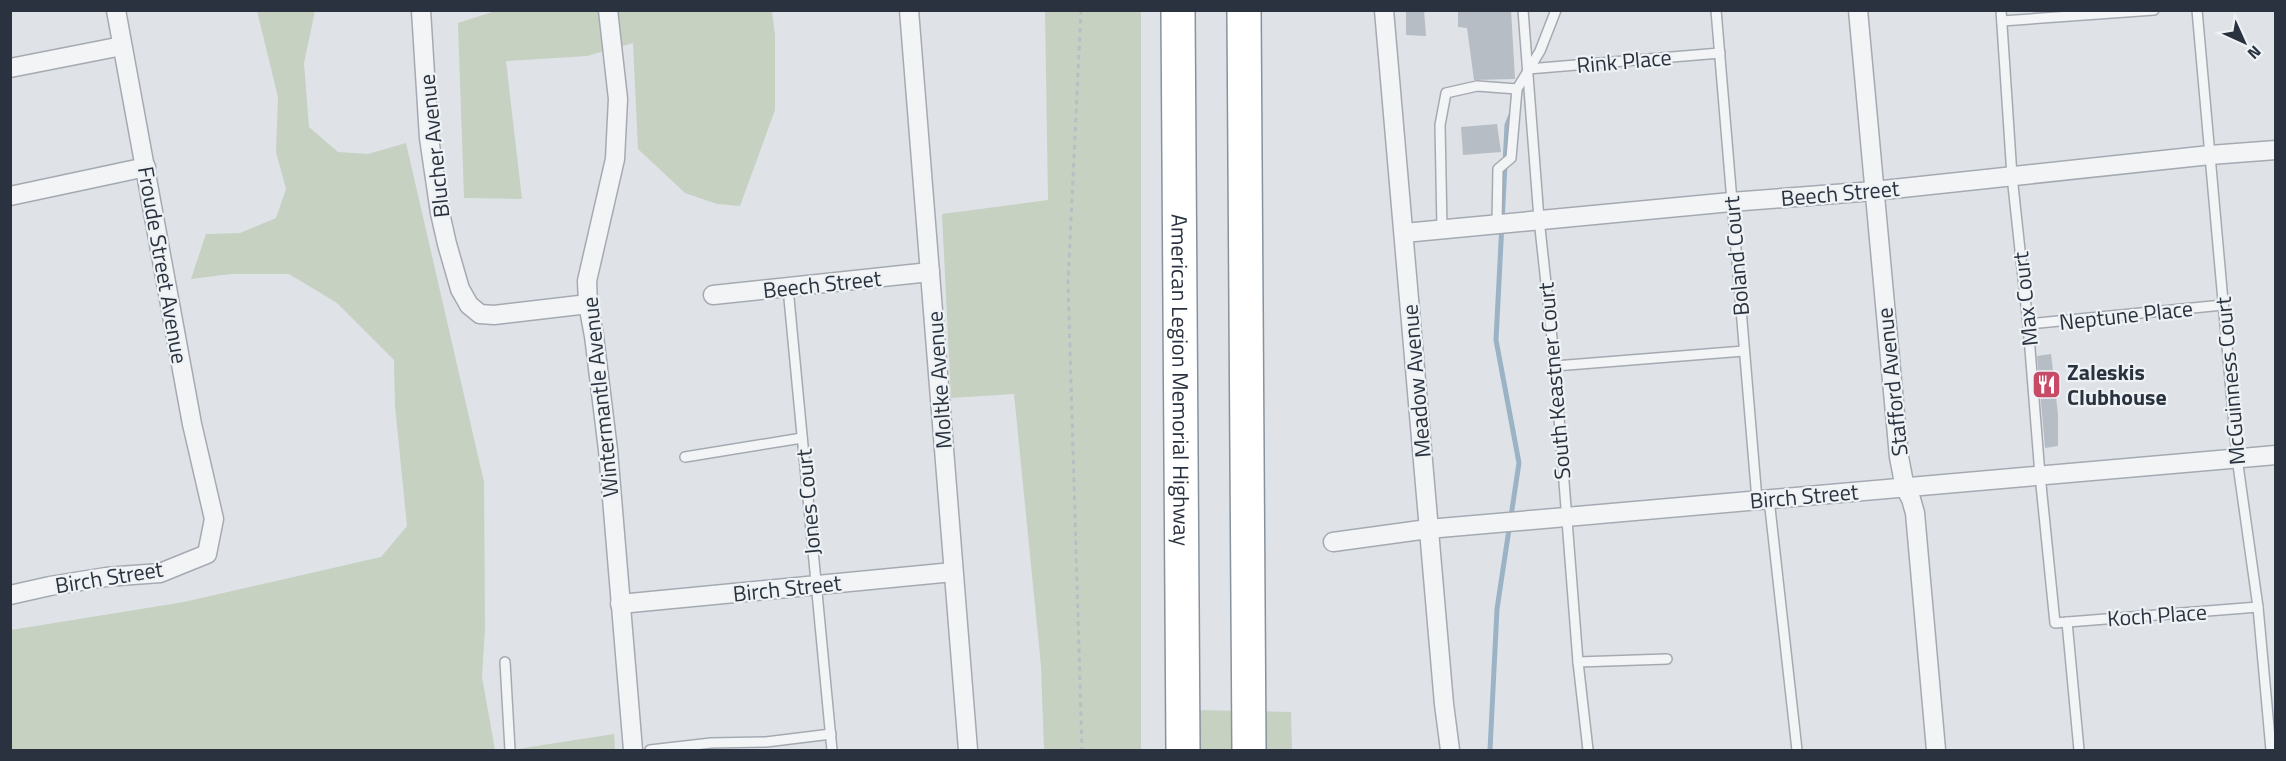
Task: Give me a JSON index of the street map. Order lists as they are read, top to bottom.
{
  "streets": {
    "highway": ["American Legion Memorial Highway"],
    "street": [
      "Blucher Avenue",
      "Beech Street",
      "Froude Street Avenue",
      "Moltke Avenue",
      "Meadow Avenue",
      "Stafford Avenue",
      "Wintermantle Avenue",
      "Birch Street"
    ],
    "lane": [
      "Rink Place",
      "Boland Court",
      "Max Court",
      "Neptune Place",
      "South Keastner Court",
      "McGuinness Court",
      "Jones Court",
      "Koch Place"
    ]
  },
  "crossings": [
    ["Rink Place", "Boland Court"],
    ["Rink Place", "South Keastner Court"],
    ["Blucher Avenue", "Wintermantle Avenue"],
    ["Beech Street", "Boland Court"],
    ["Beech Street", "Max Court"],
    ["Beech Street", "Moltke Avenue"],
    ["Beech Street", "Meadow Avenue"],
    ["Beech Street", "South Keastner Court"],
    ["Beech Street", "McGuinness Court"],
    ["Beech Street", "Stafford Avenue"],
    ["Beech Street", "Jones Court"],
    ["Boland Court", "Birch Street"],
    ["Froude Street Avenue", "Birch Street"],
    ["Max Court", "Neptune Place"],
    ["Max Court", "Birch Street"],
    ["Max Court", "Koch Place"],
    ["Neptune Place", "McGuinness Court"],
    ["Moltke Avenue", "Birch Street"],
    ["Meadow Avenue", "Birch Street"],
    ["South Keastner Court", "Birch Street"],
    ["McGuinness Court", "Birch Street"],
    ["McGuinness Court", "Koch Place"],
    ["Stafford Avenue", "Birch Street"],
    ["Wintermantle Avenue", "Birch Street"],
    ["Birch Street", "Jones Court"]
  ],
  "places": {
    "restaurant": ["Zaleskis Clubhouse"]
  },
  "north": "bottom right"
}
